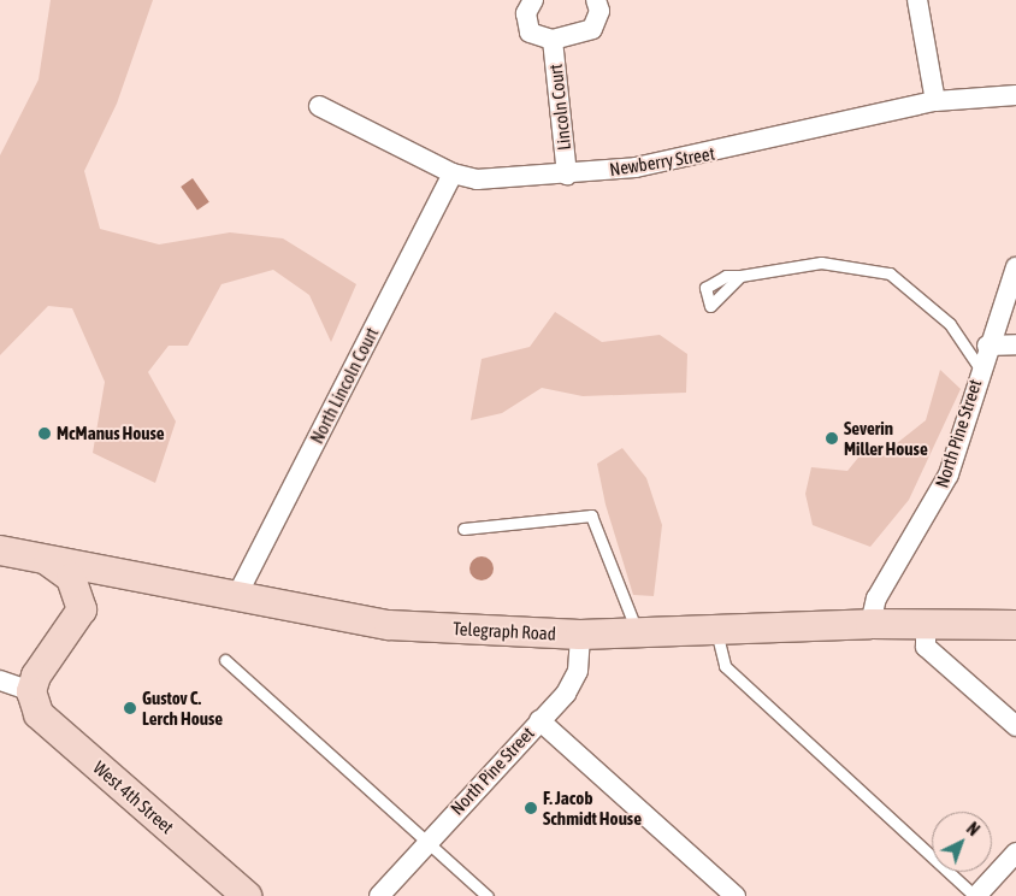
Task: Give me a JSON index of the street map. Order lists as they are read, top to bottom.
{
  "streets": {
    "street": [
      "Lincoln Court",
      "Newberry Street",
      "North Lincoln Court",
      "North Pine Street",
      "Telegraph Road",
      "West 4th Street"
    ]
  },
  "crossings": [
    ["Lincoln Court", "Newberry Street"],
    ["Newberry Street", "North Lincoln Court"],
    ["North Lincoln Court", "Telegraph Road"],
    ["North Pine Street", "Telegraph Road"]
  ],
  "places": [
    "McManus House",
    "Severin Miller House",
    "Gustov C. Lerch House",
    "F. Jacob Schmidt House"
  ],
  "north": "top right"
}
